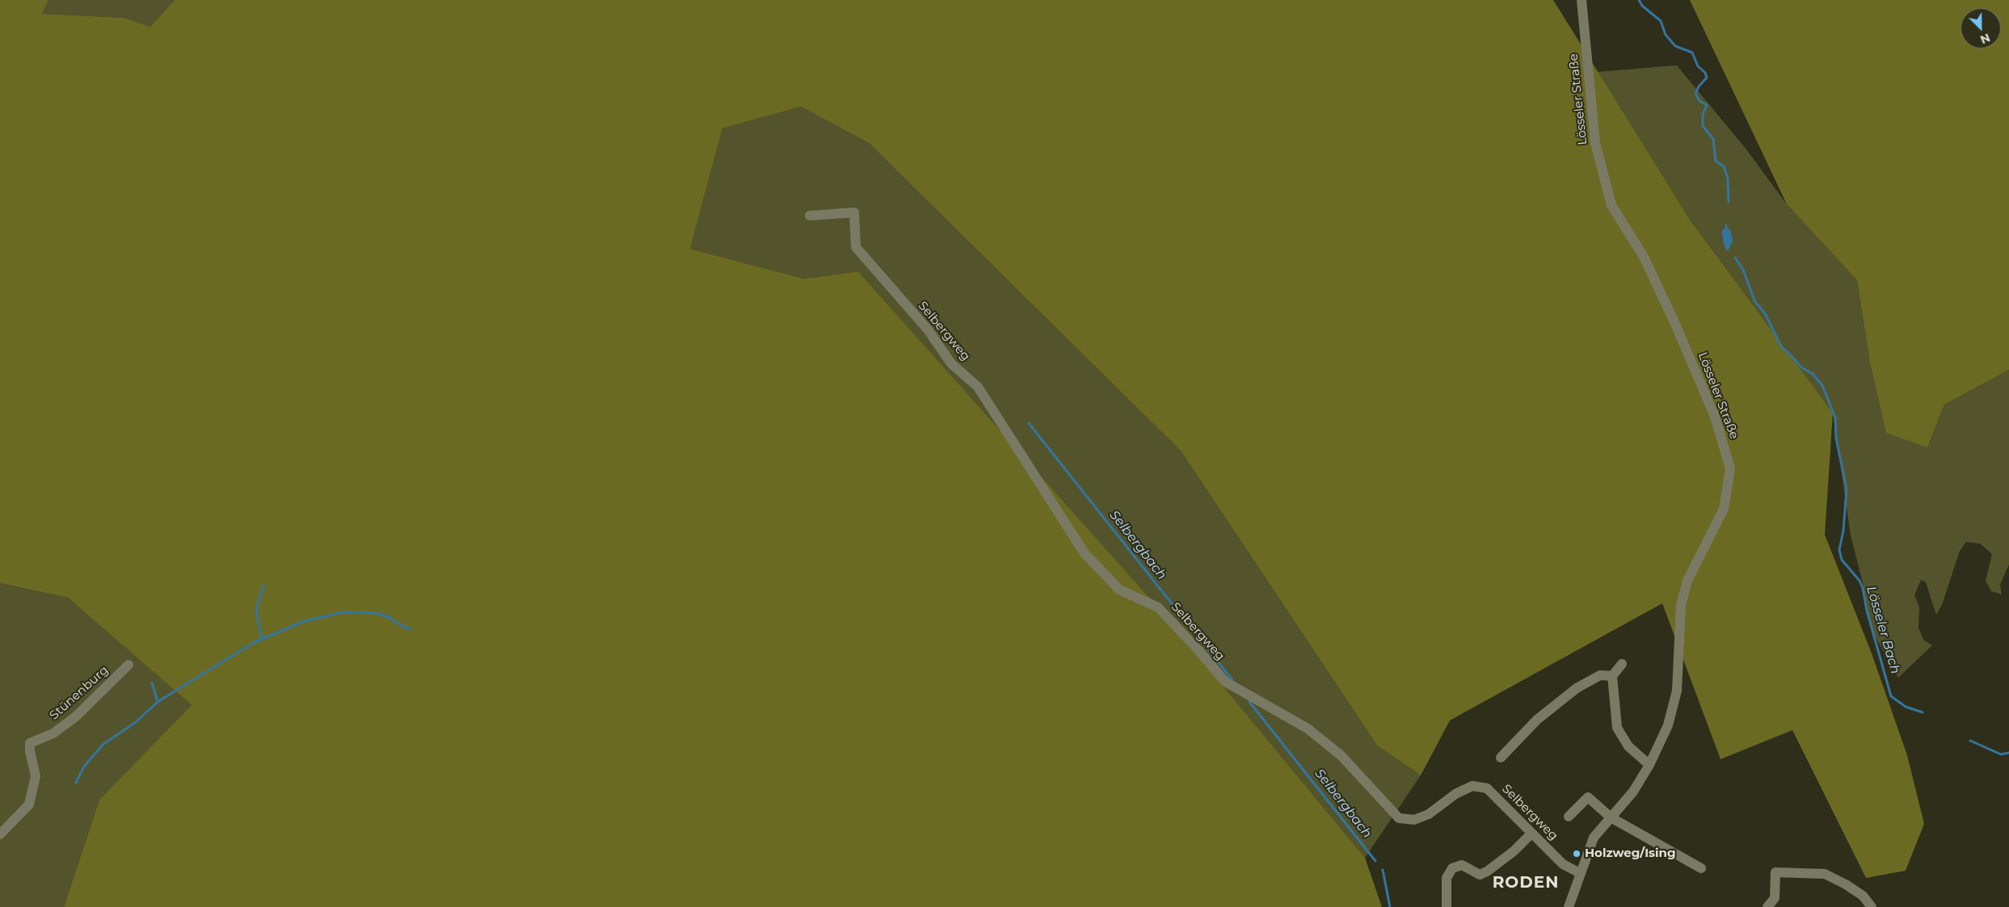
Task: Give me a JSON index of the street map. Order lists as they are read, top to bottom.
{
  "streets": {
    "street": ["Lösseler Straße", "Selbergweg", "Stünenburg"]
  },
  "crossings": [
    ["Lösseler Straße", "Selbergweg"]
  ],
  "districts": ["RODEN"],
  "water": ["Selbergbach", "Lösseler Bach"],
  "places": ["Holzweg/Ising"],
  "north": "bottom right"
}
